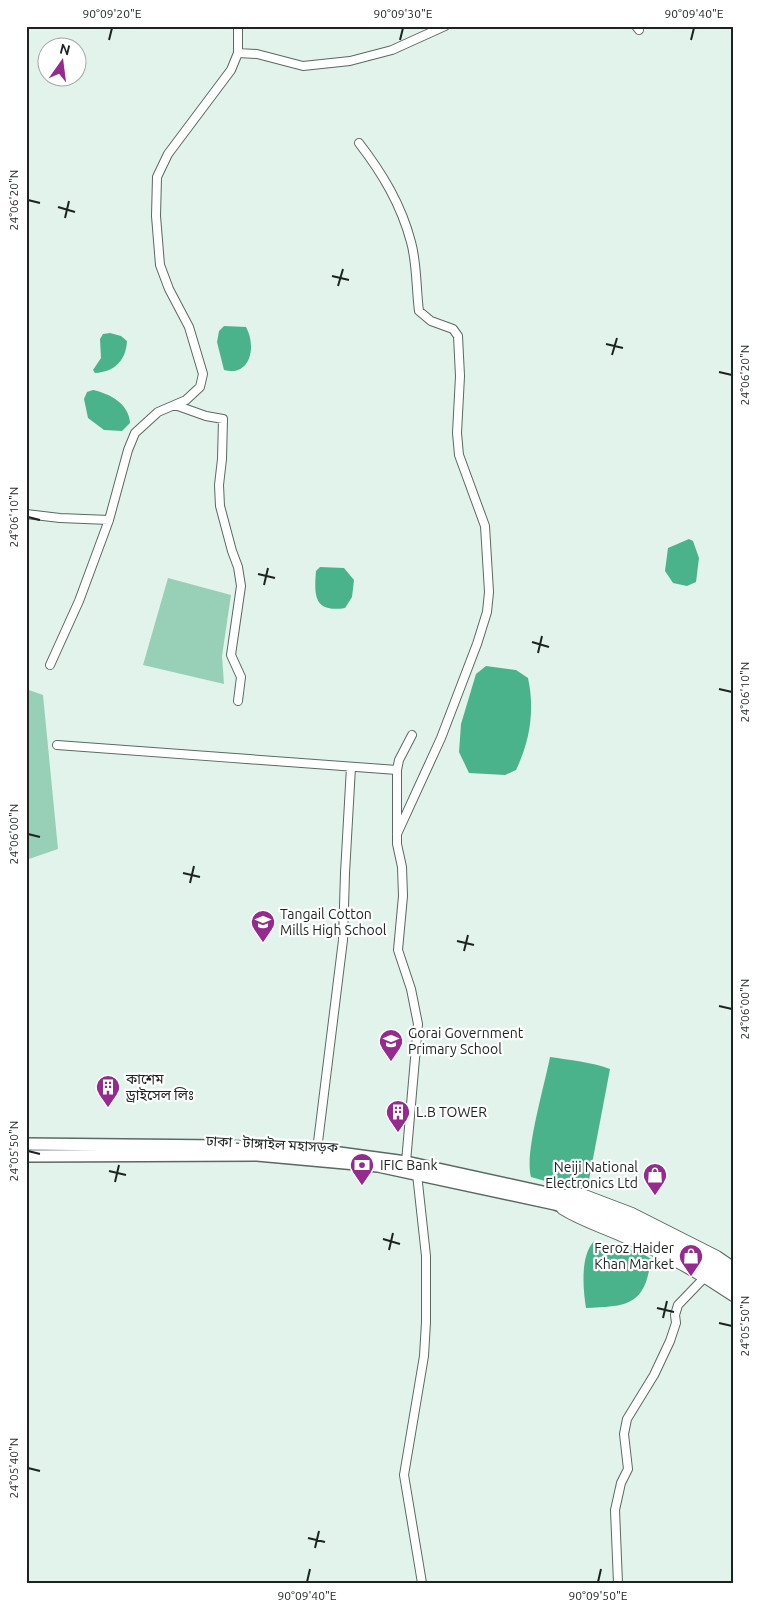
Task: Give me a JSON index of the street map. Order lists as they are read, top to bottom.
{
  "streets": {
    "highway": ["ঢাকা - টাঙ্গাইল মহাসড়ক"]
  },
  "places": {
    "school or university": ["Tangail Cotton Mills High School", "Gorai Government Primary School"],
    "building": ["কাশেম ড্রাইসেল লিঃ", "L.B TOWER"],
    "bank": ["IFIC Bank"],
    "shop": ["Neiji National Electronics Ltd", "Feroz Haider Khan Market"]
  },
  "north": "top",
  "coordinates": [
    "90°09'20\"E",
    "90°09'30\"E",
    "90°09'40\"E",
    "24°06'20\"N",
    "24°06'10\"N",
    "24°06'00\"N",
    "24°05'50\"N",
    "24°05'40\"N",
    "90°09'50\"E"
  ]
}
